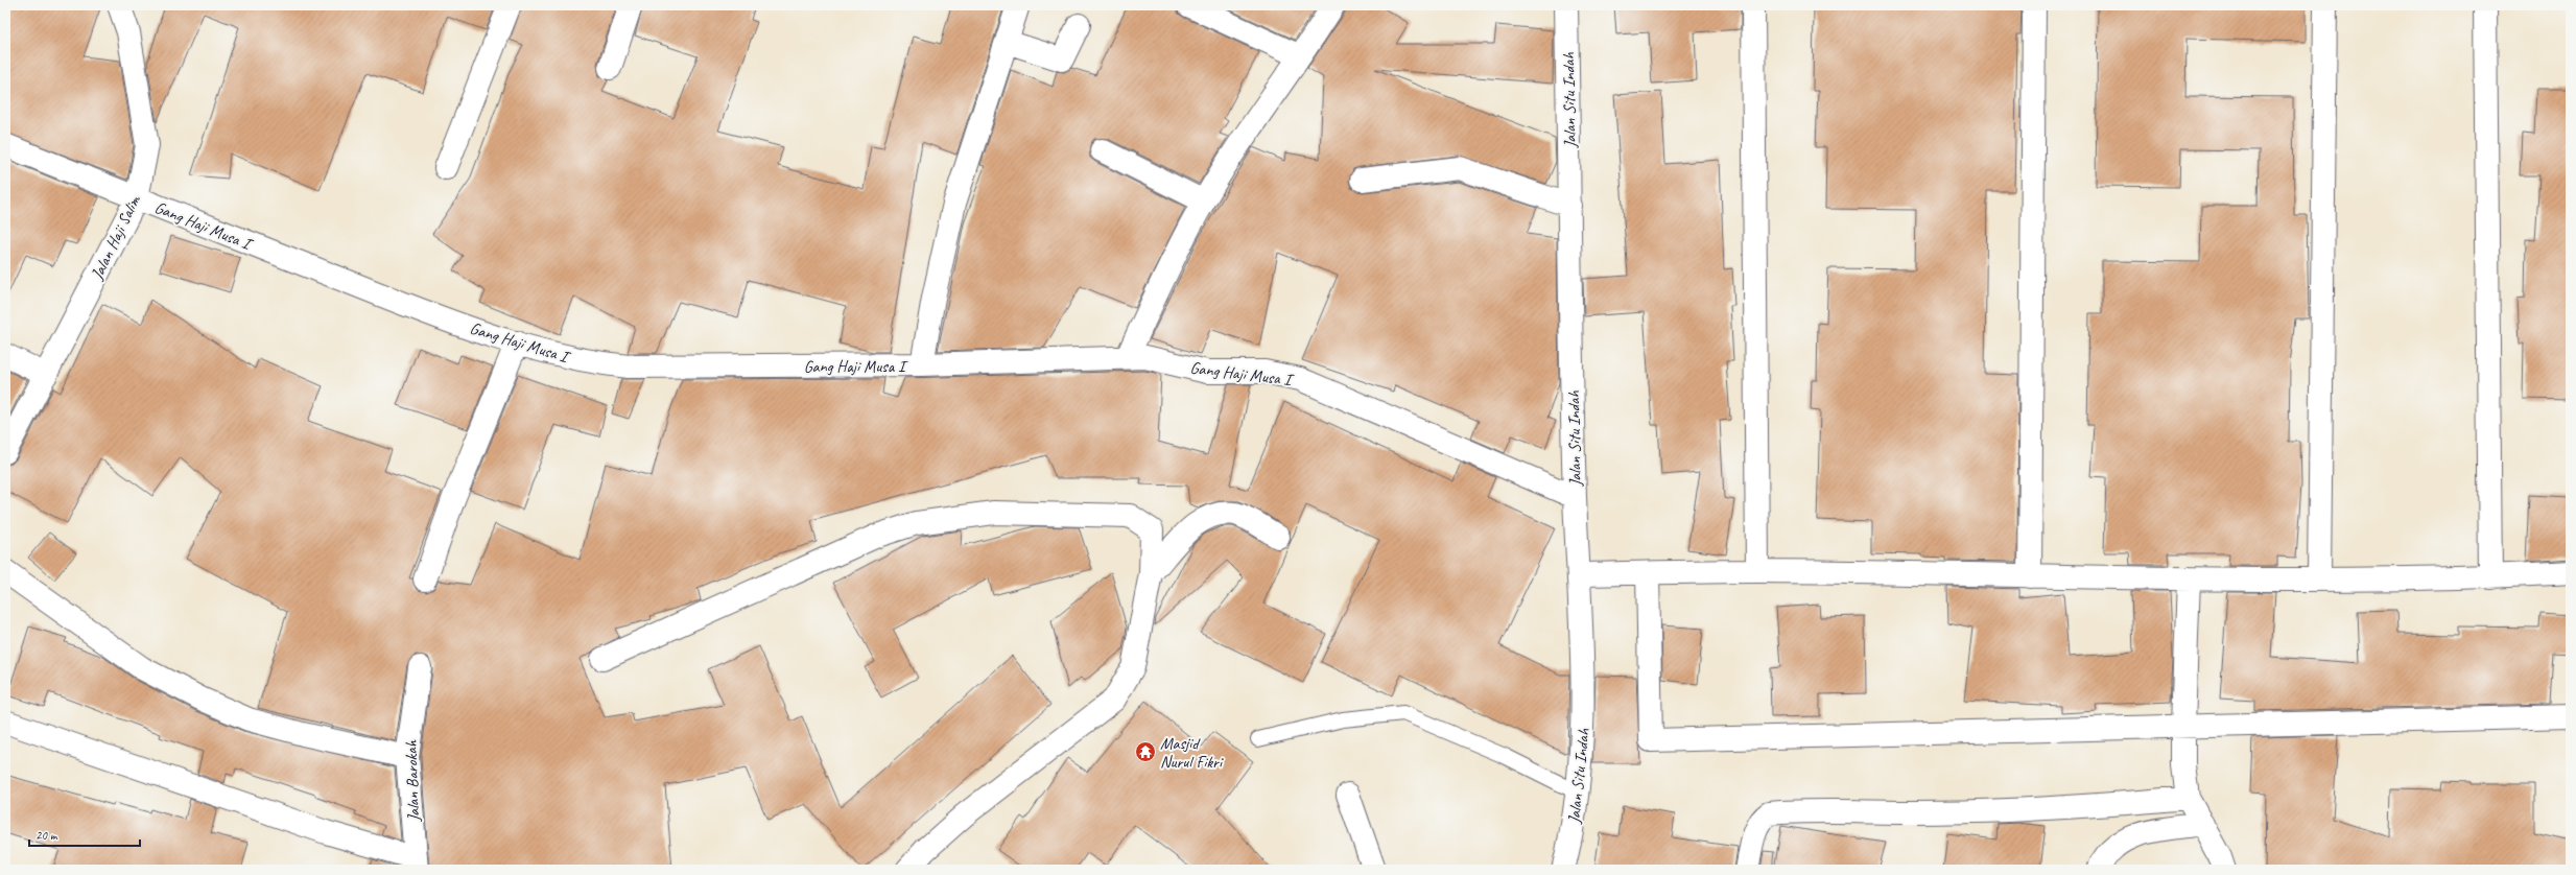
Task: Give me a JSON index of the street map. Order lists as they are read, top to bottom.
{
  "streets": {
    "street": [
      "Jalan Situ Indah",
      "Gang Haji Musa I",
      "Jalan Haji Salim",
      "Jalan Barokah"
    ]
  },
  "crossings": [
    ["Jalan Situ Indah", "Gang Haji Musa I"],
    ["Gang Haji Musa I", "Jalan Haji Salim"]
  ],
  "places": {
    "temple": ["Masjid Nurul Fikri"]
  },
  "scale_bar": "20 m"
}
